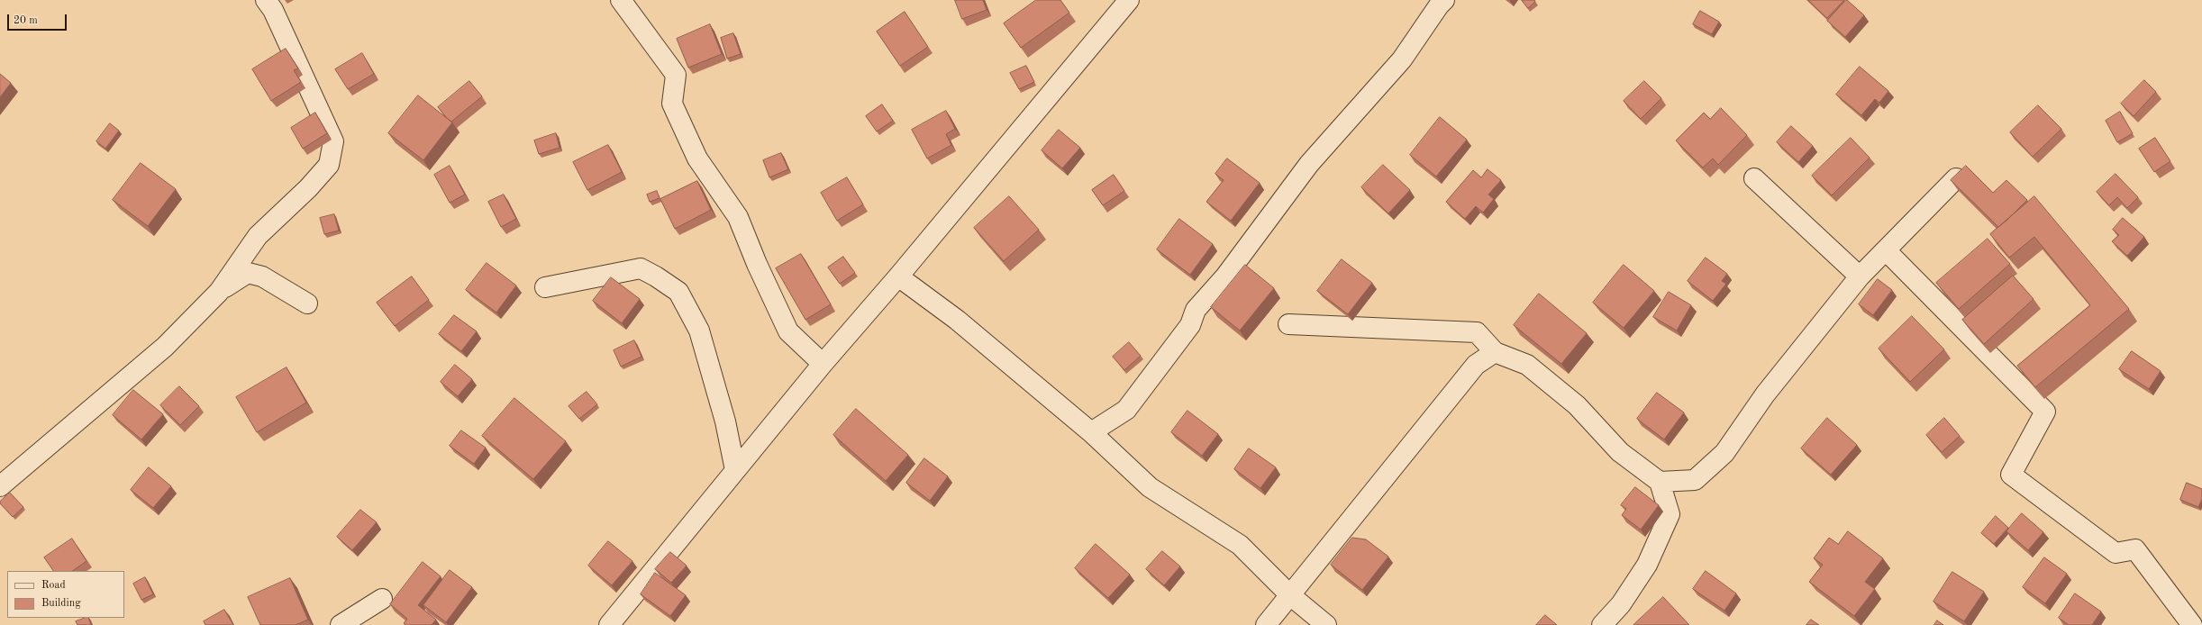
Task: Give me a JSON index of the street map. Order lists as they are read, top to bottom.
{
  "legend": ["Road", "Building"],
  "scale_bar": "20 m"
}
